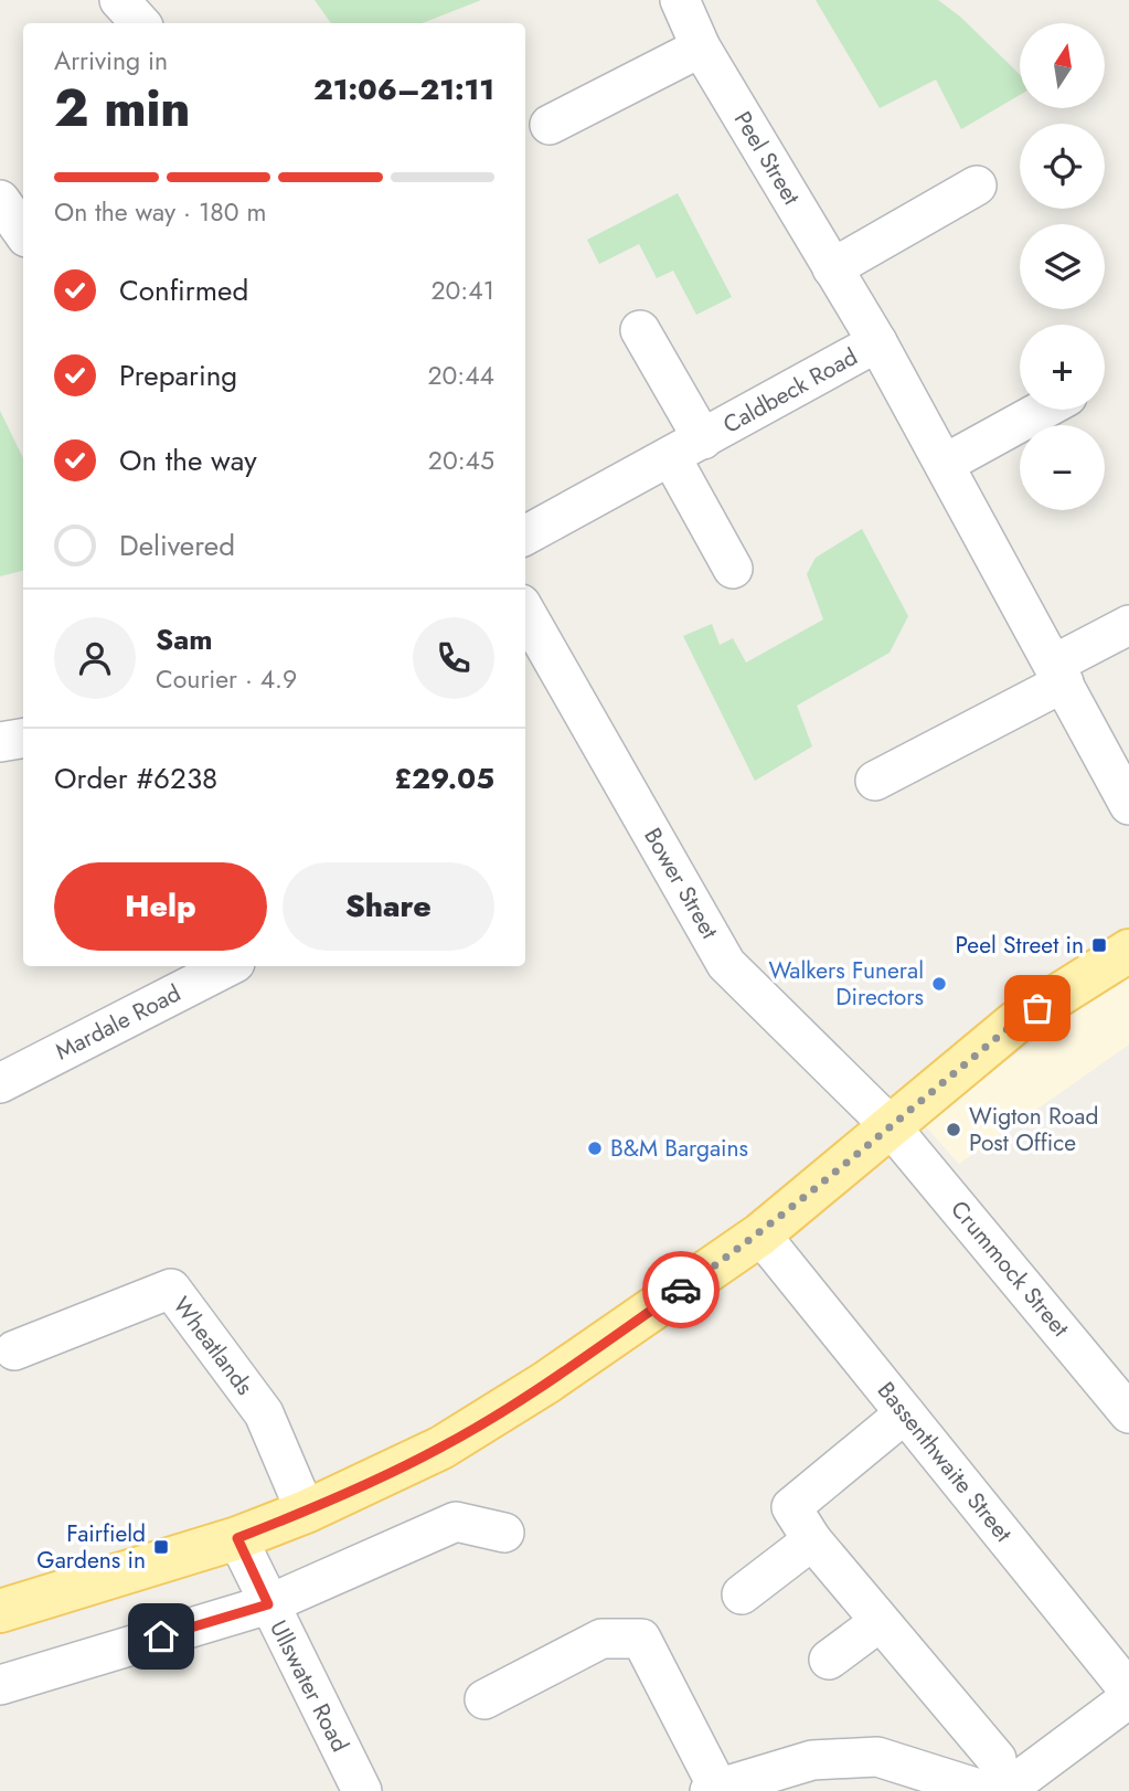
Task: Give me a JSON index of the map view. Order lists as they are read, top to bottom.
{
  "streets": {
    "street": [
      "Peel Street",
      "Caldbeck Road",
      "Bower Street",
      "Mardale Road",
      "Crummock Street",
      "Wheatlands",
      "Bassenthwaite Street",
      "Ullswater Road"
    ]
  },
  "crossings": [
    ["Peel Street", "Caldbeck Road"],
    ["Bower Street", "Crummock Street"]
  ],
  "places": {
    "transit": ["Peel Street in", "Fairfield Gardens in"],
    "other": ["Walkers Funeral Directors", "Wigton Road Post Office", "B&M Bargains"]
  },
  "north": "top",
  "page": {
    "map_buttons": ["+", "−"],
    "heading": ["2 min", "Arriving in", "21:06–21:11"],
    "panel": [
      "Sam",
      "Courier · 4.9",
      "Order #6238",
      "£29.05"
    ],
    "bar": "On the way · 180 m",
    "list": [
      ["Confirmed", "20:41"],
      ["Preparing", "20:44"],
      ["On the way", "20:45"],
      "Delivered"
    ],
    "buttons": ["Help", "Share"]
  }
}
